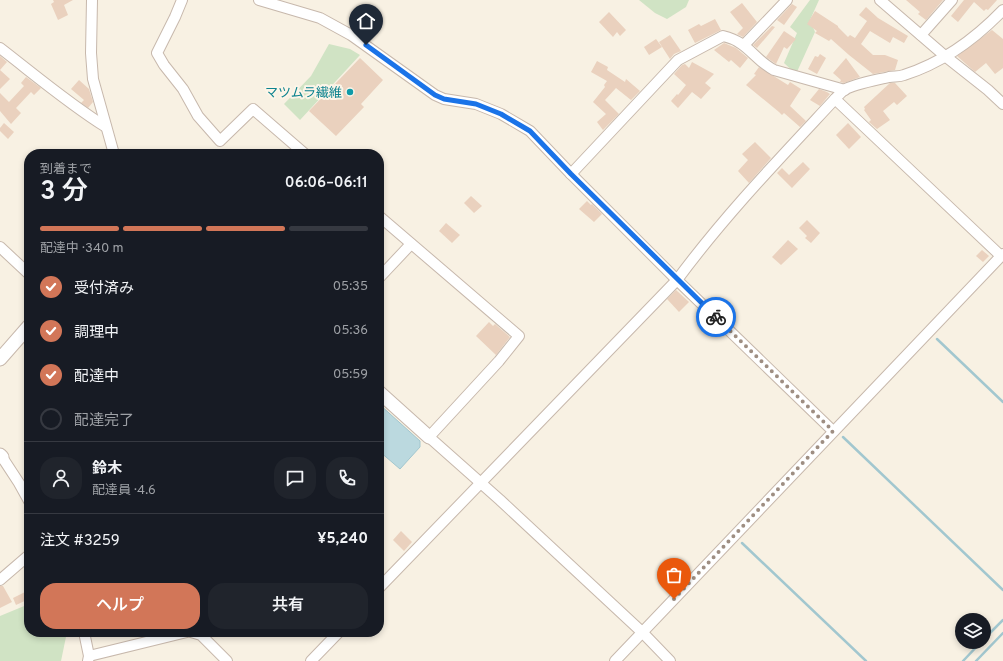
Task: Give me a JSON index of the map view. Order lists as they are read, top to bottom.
{
  "places": ["マツムラ繊維"],
  "page": {
    "heading": ["3 分", "到着まで", "06:06–06:11"],
    "panel": [
      "鈴木",
      "配達員 · 4.6",
      "注文 #3259",
      "¥5,240"
    ],
    "bar": "配達中 · 340 m",
    "list": [
      ["受付済み", "05:35"],
      ["調理中", "05:36"],
      ["配達中", "05:59"],
      "配達完了"
    ],
    "buttons": ["ヘルプ", "共有"]
  }
}
